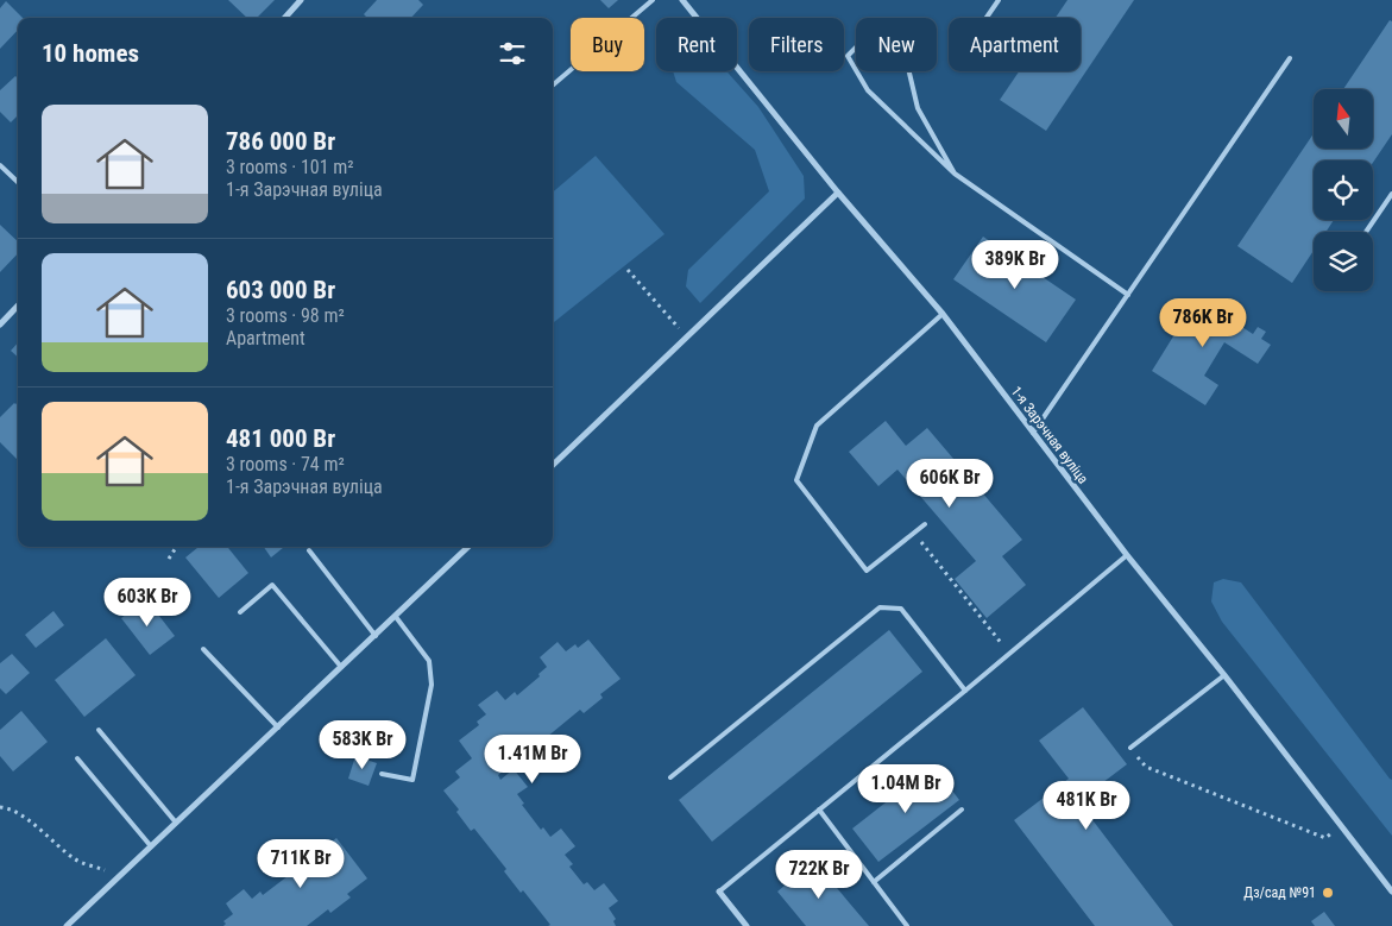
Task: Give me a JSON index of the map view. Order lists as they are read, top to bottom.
{
  "streets": {
    "street": ["1-я Зарэчная вуліца"]
  },
  "places": ["Дз/сад №91"],
  "north": "top",
  "page": {
    "chip": [
      "Buy",
      "Rent",
      "Filters",
      "New",
      "Apartment"
    ],
    "heading": "10 homes",
    "list": [
      {
        "name": "786 000 Br",
        "note": "3 rooms · 101 m² · 1-я Зарэчная вуліца"
      },
      {
        "name": "603 000 Br",
        "note": "3 rooms · 98 m² · Apartment"
      },
      {
        "name": "481 000 Br",
        "note": "3 rooms · 74 m² · 1-я Зарэчная вуліца"
      }
    ],
    "price": [
      "389K Br",
      "786K Br",
      "606K Br",
      "603K Br",
      "583K Br",
      "1.41M Br",
      "1.04M Br",
      "481K Br",
      "711K Br",
      "722K Br"
    ]
  }
}
